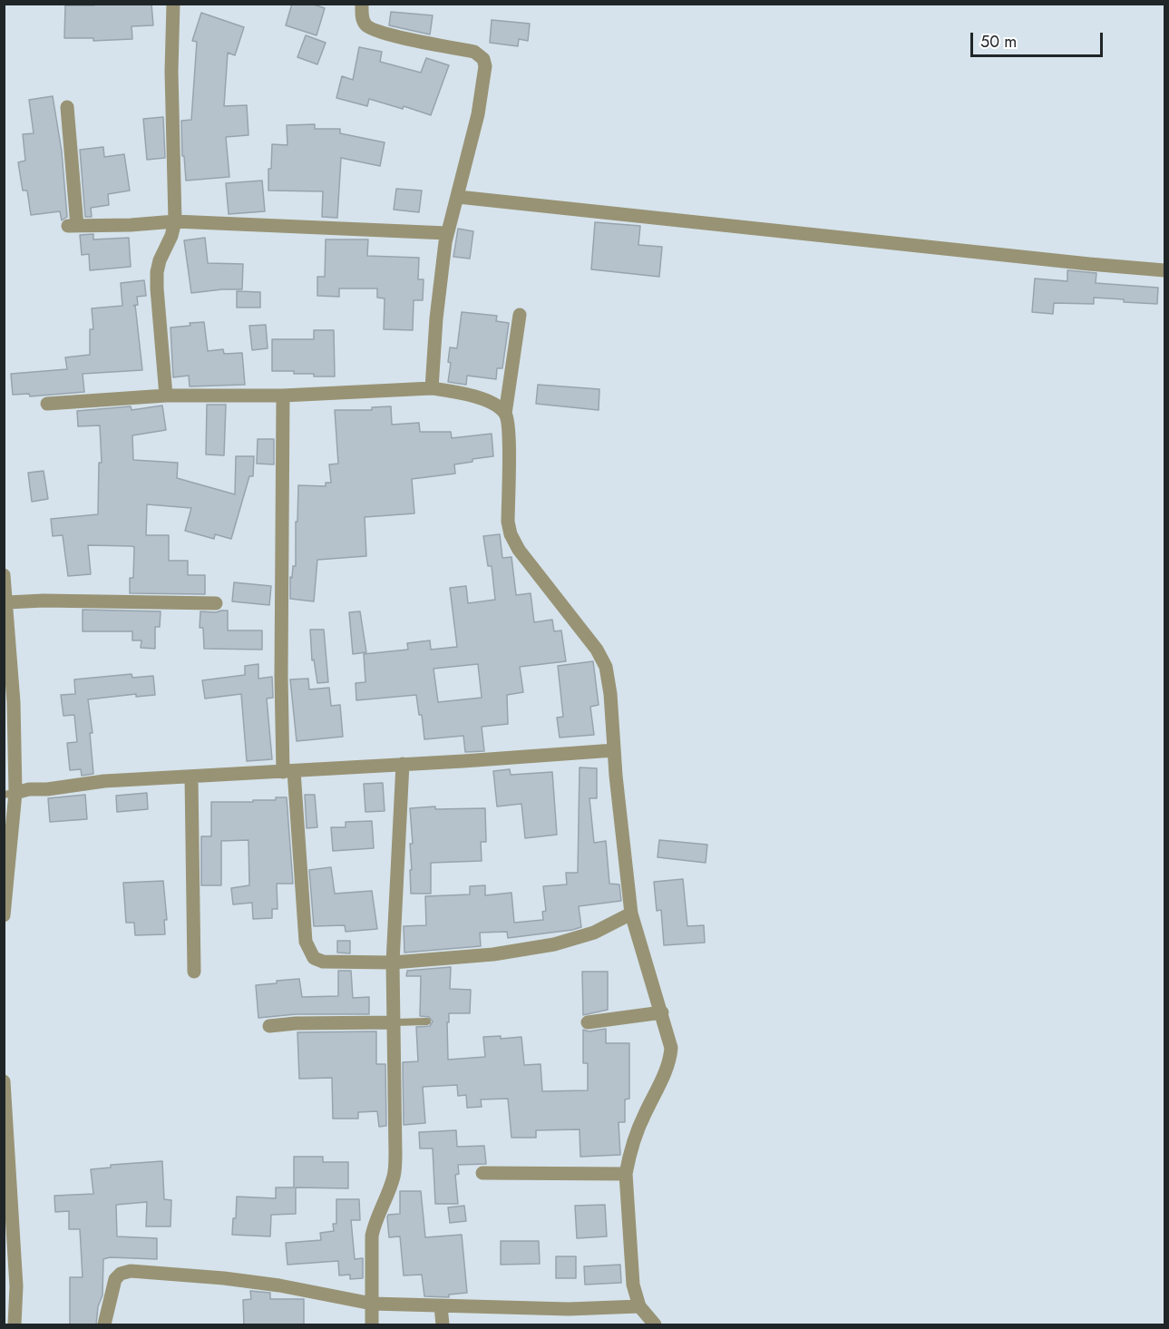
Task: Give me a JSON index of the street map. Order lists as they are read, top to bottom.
{
  "scale_bar": "50 m"
}
